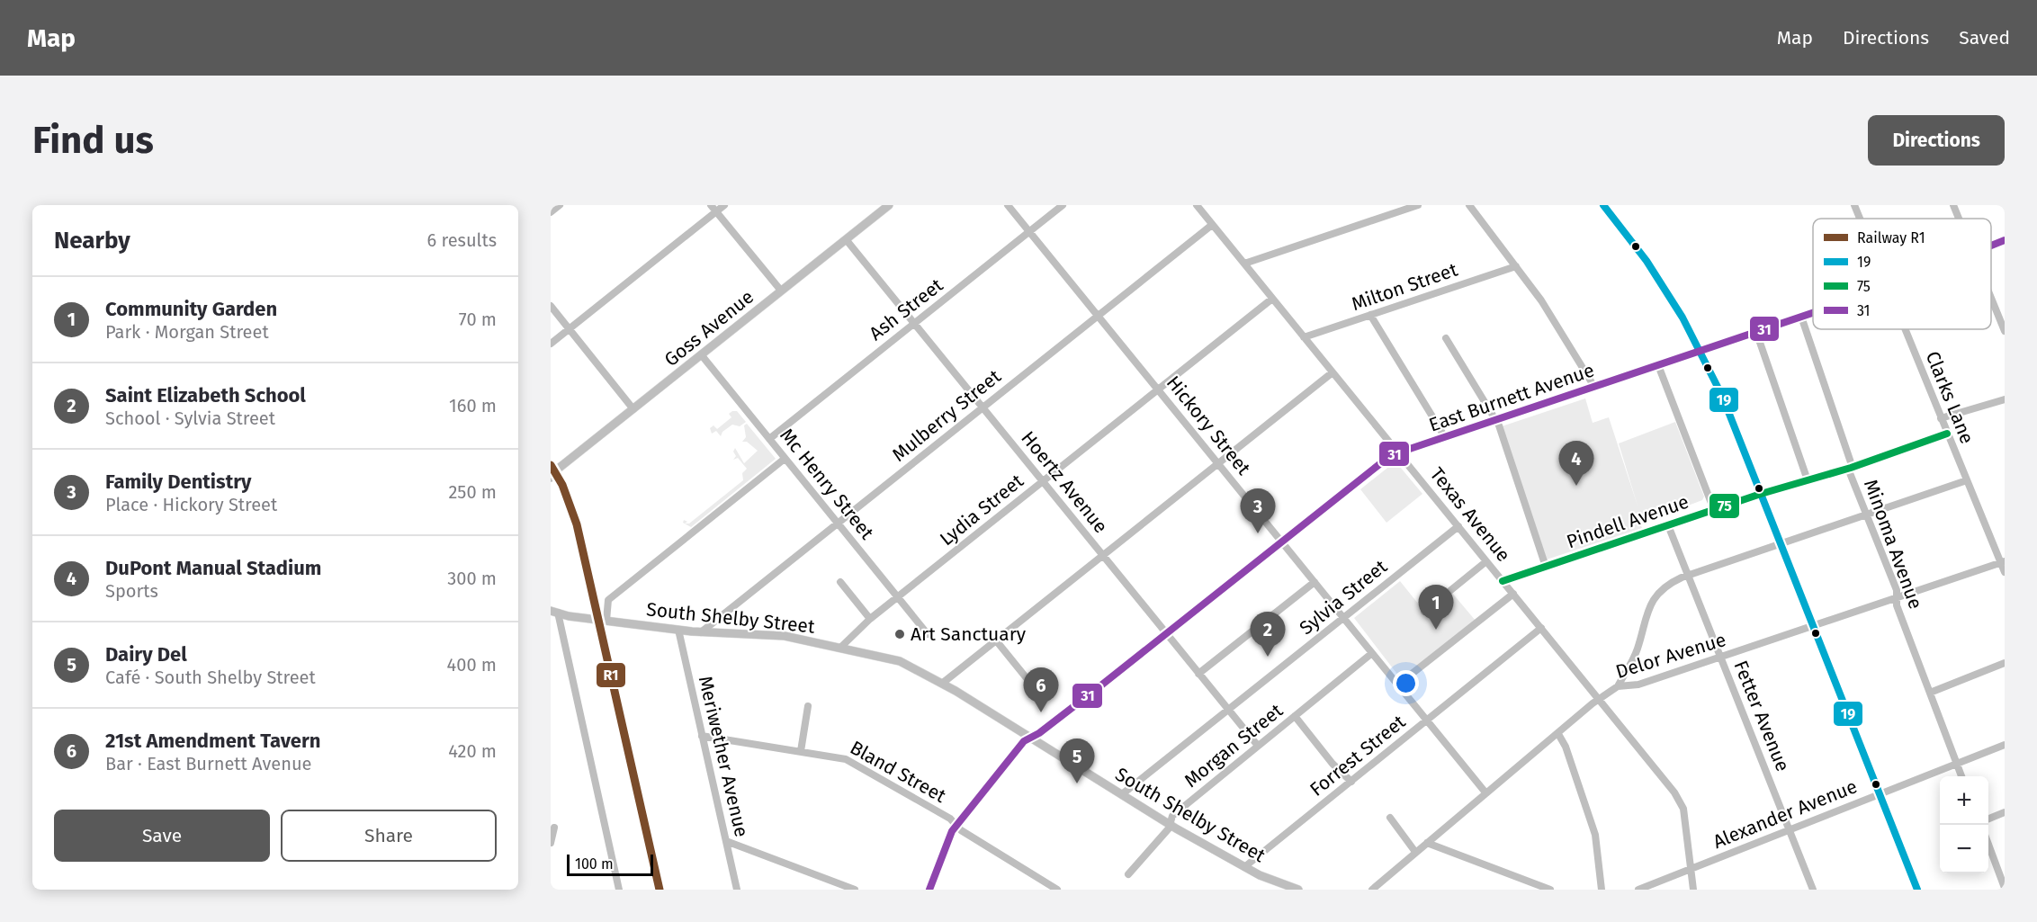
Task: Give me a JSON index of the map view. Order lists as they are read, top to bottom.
{
  "streets": {
    "main road": ["Goss Avenue", "South Shelby Street"],
    "street": [
      "Milton Street",
      "Ash Street",
      "East Burnett Avenue",
      "Clarks Lane",
      "Mulberry Street",
      "Hickory Street",
      "Hoertz Avenue",
      "Mc Henry Street",
      "Lydia Street",
      "Texas Avenue",
      "Pindell Avenue",
      "Minoma Avenue",
      "Sylvia Street",
      "Delor Avenue",
      "Fetter Avenue",
      "Morgan Street",
      "Forrest Street",
      "Meriwether Avenue",
      "Bland Street",
      "Alexander Avenue"
    ]
  },
  "crossings": [
    ["Milton Street", "Texas Avenue"],
    ["Ash Street", "Hickory Street"],
    ["Ash Street", "Hoertz Avenue"],
    ["Ash Street", "Mc Henry Street"],
    ["Goss Avenue", "Hoertz Avenue"],
    ["Goss Avenue", "Mc Henry Street"],
    ["East Burnett Avenue", "Hickory Street"],
    ["East Burnett Avenue", "Hoertz Avenue"],
    ["East Burnett Avenue", "Texas Avenue"],
    ["East Burnett Avenue", "Minoma Avenue"],
    ["East Burnett Avenue", "South Shelby Street"],
    ["East Burnett Avenue", "Bland Street"],
    ["Clarks Lane", "Pindell Avenue"],
    ["Clarks Lane", "Delor Avenue"],
    ["Mulberry Street", "Hickory Street"],
    ["Mulberry Street", "Hoertz Avenue"],
    ["Mulberry Street", "Mc Henry Street"],
    ["Mulberry Street", "Texas Avenue"],
    ["Mulberry Street", "South Shelby Street"],
    ["Hickory Street", "Lydia Street"],
    ["Hickory Street", "Sylvia Street"],
    ["Hickory Street", "Delor Avenue"],
    ["Hickory Street", "Morgan Street"],
    ["Hickory Street", "Forrest Street"],
    ["Hoertz Avenue", "Lydia Street"],
    ["Hoertz Avenue", "Sylvia Street"],
    ["Hoertz Avenue", "Morgan Street"],
    ["Mc Henry Street", "Lydia Street"],
    ["Lydia Street", "Texas Avenue"],
    ["Lydia Street", "South Shelby Street"],
    ["Texas Avenue", "Pindell Avenue"],
    ["Texas Avenue", "Sylvia Street"],
    ["Texas Avenue", "Delor Avenue"],
    ["Texas Avenue", "Forrest Street"],
    ["Texas Avenue", "Alexander Avenue"],
    ["Pindell Avenue", "Minoma Avenue"],
    ["Pindell Avenue", "Fetter Avenue"],
    ["Minoma Avenue", "Delor Avenue"],
    ["Minoma Avenue", "Alexander Avenue"],
    ["Sylvia Street", "South Shelby Street"],
    ["South Shelby Street", "Morgan Street"],
    ["South Shelby Street", "Forrest Street"],
    ["South Shelby Street", "Meriwether Avenue"],
    ["Delor Avenue", "Fetter Avenue"],
    ["Fetter Avenue", "Alexander Avenue"],
    ["Meriwether Avenue", "Bland Street"]
  ],
  "places": ["Art Sanctuary"],
  "lines": [
    "transit line 19",
    "transit line 31",
    "transit line 75",
    "rail line R1"
  ],
  "legend": [
    "Railway R1",
    "19",
    "75",
    "31"
  ],
  "scale_bar": "100 m",
  "page": {
    "header": "Map",
    "nav": ["Map", "Directions", "Saved"],
    "buttons": [
      "Directions",
      ["Save", "Share"]
    ],
    "title": "Find us",
    "heading": ["Nearby", "6 results"],
    "list": [
      {
        "mark": "1",
        "name": "Community Garden",
        "note": "Park · Morgan Street",
        "value": "70 m"
      },
      {
        "mark": "2",
        "name": "Saint Elizabeth School",
        "note": "School · Sylvia Street",
        "value": "160 m"
      },
      {
        "mark": "3",
        "name": "Family Dentistry",
        "note": "Place · Hickory Street",
        "value": "250 m"
      },
      {
        "mark": "4",
        "name": "DuPont Manual Stadium",
        "note": "Sports",
        "value": "300 m"
      },
      {
        "mark": "5",
        "name": "Dairy Del",
        "note": "Café · South Shelby Street",
        "value": "400 m"
      },
      {
        "mark": "6",
        "name": "21st Amendment Tavern",
        "note": "Bar · East Burnett Avenue",
        "value": "420 m"
      }
    ],
    "pins": [
      "4",
      "3",
      "1",
      "2",
      "6",
      "5"
    ],
    "map_buttons": ["+", "−"],
    "scale": "100 m"
  }
}
